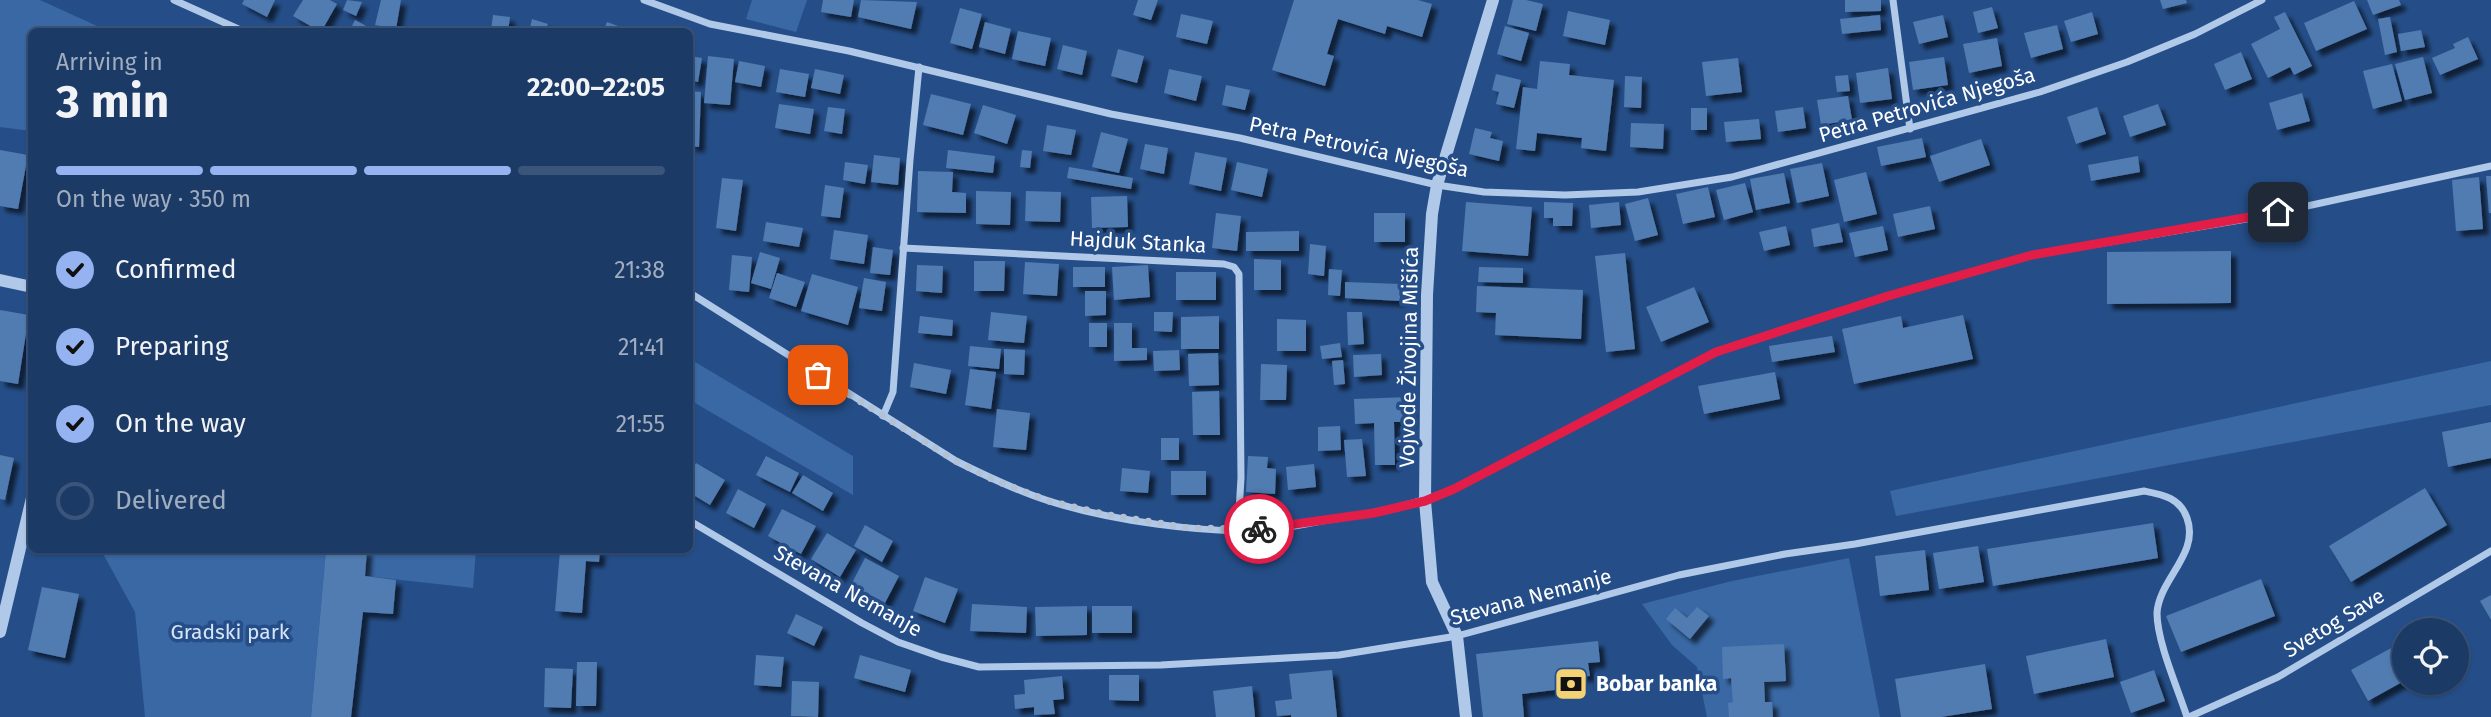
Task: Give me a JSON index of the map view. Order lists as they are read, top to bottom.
{
  "streets": {
    "street": [
      "Petra Petrovića Njegoša",
      "Hajduk Stanka",
      "Vojvode Živojina Mišića",
      "Stevana Nemanje",
      "Svetog Save"
    ]
  },
  "crossings": [
    ["Petra Petrovića Njegoša", "Vojvode Živojina Mišića"],
    ["Vojvode Živojina Mišića", "Stevana Nemanje"],
    ["Stevana Nemanje", "Svetog Save"]
  ],
  "parks": ["Gradski park"],
  "places": {
    "bank": ["Bobar banka"]
  },
  "page": {
    "heading": ["3 min", "Arriving in", "22:00–22:05"],
    "bar": "On the way · 350 m",
    "list": [
      ["Confirmed", "21:38"],
      ["Preparing", "21:41"],
      ["On the way", "21:55"],
      "Delivered"
    ]
  }
}
